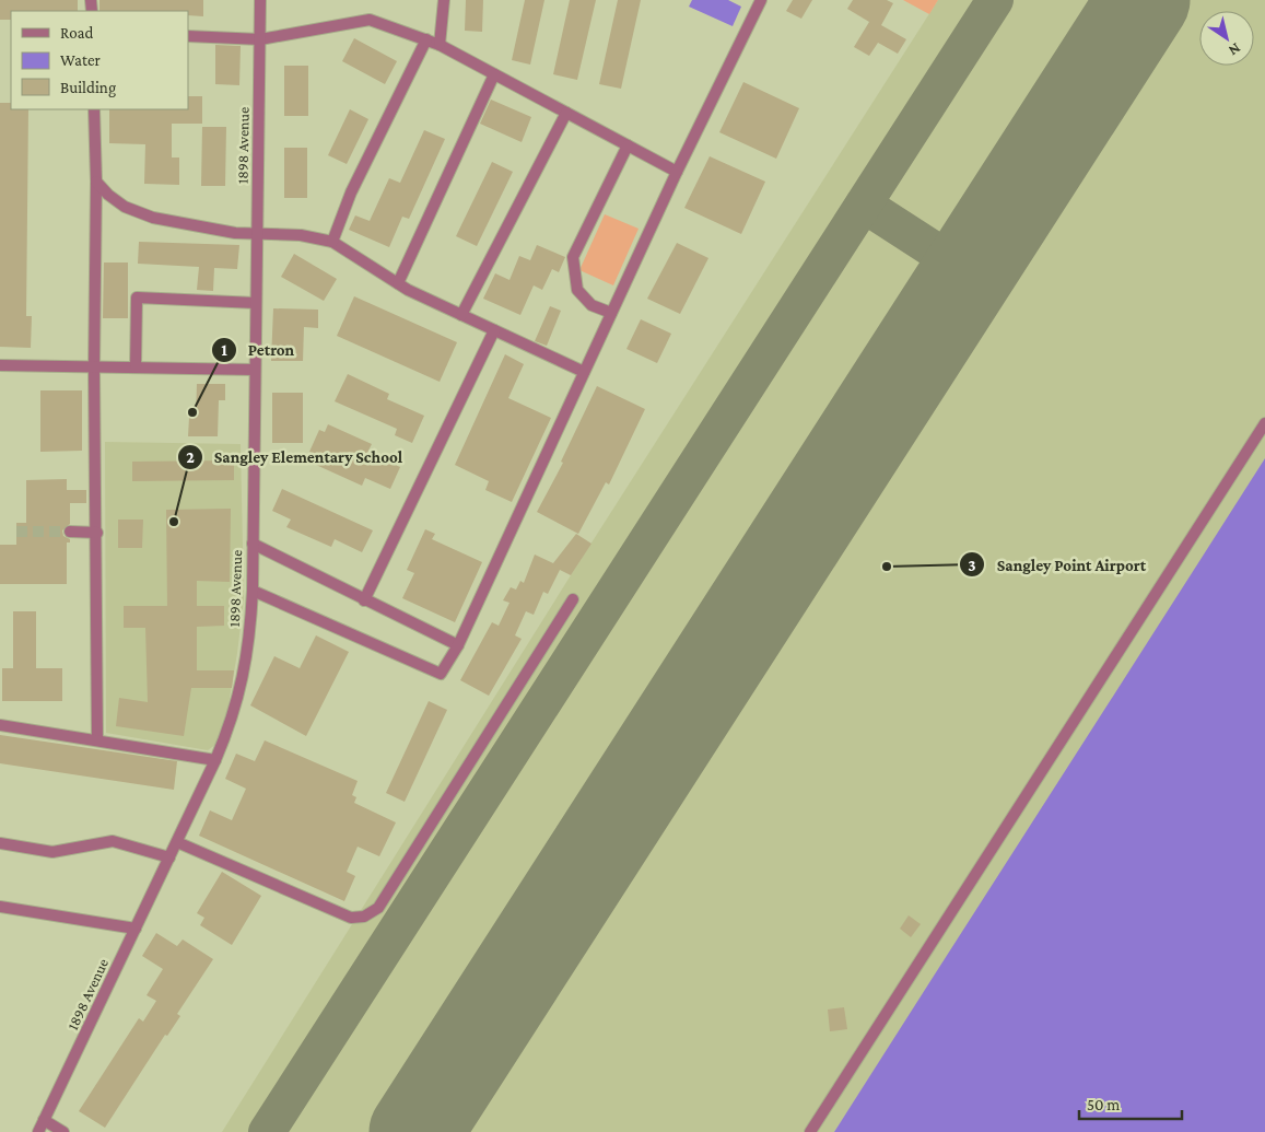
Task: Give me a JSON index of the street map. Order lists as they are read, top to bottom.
{
  "streets": {
    "street": ["1898 Avenue"]
  },
  "places": ["Petron", "Sangley Elementary School", "Sangley Point Airport"],
  "legend": ["Road", "Water", "Building"],
  "scale_bar": "50 m",
  "north": "bottom right"
}
